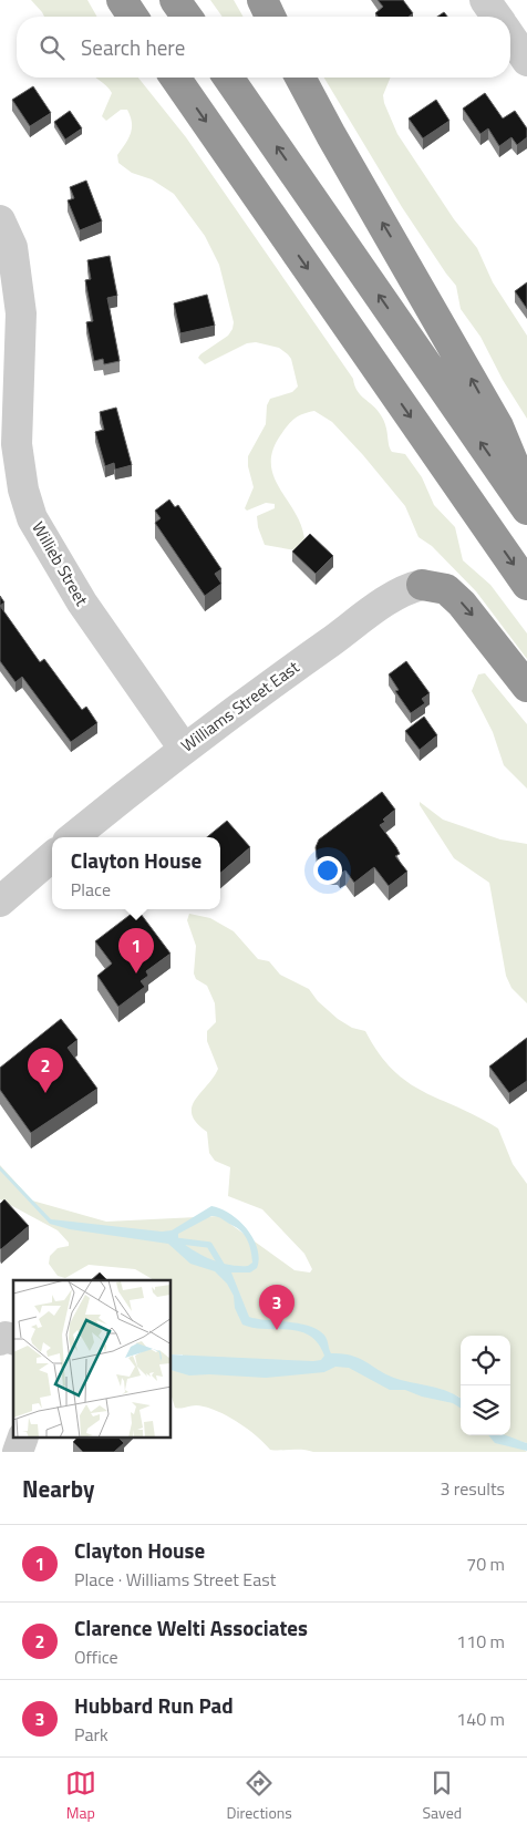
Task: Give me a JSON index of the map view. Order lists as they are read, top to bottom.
{
  "streets": {
    "street": ["Willieb Street", "Williams Street East"]
  },
  "crossings": [
    ["Willieb Street", "Williams Street East"]
  ],
  "page": {
    "search": "Search here",
    "popup": ["Clayton House", "Place"],
    "pins": ["1", "2", "3"],
    "heading": ["Nearby", "3 results"],
    "list": [
      {
        "mark": "1",
        "name": "Clayton House",
        "note": "Place · Williams Street East",
        "value": "70 m"
      },
      {
        "mark": "2",
        "name": "Clarence Welti Associates",
        "note": "Office",
        "value": "110 m"
      },
      {
        "mark": "3",
        "name": "Hubbard Run Pad",
        "note": "Park",
        "value": "140 m"
      }
    ],
    "nav": ["Map", "Directions", "Saved"]
  }
}
